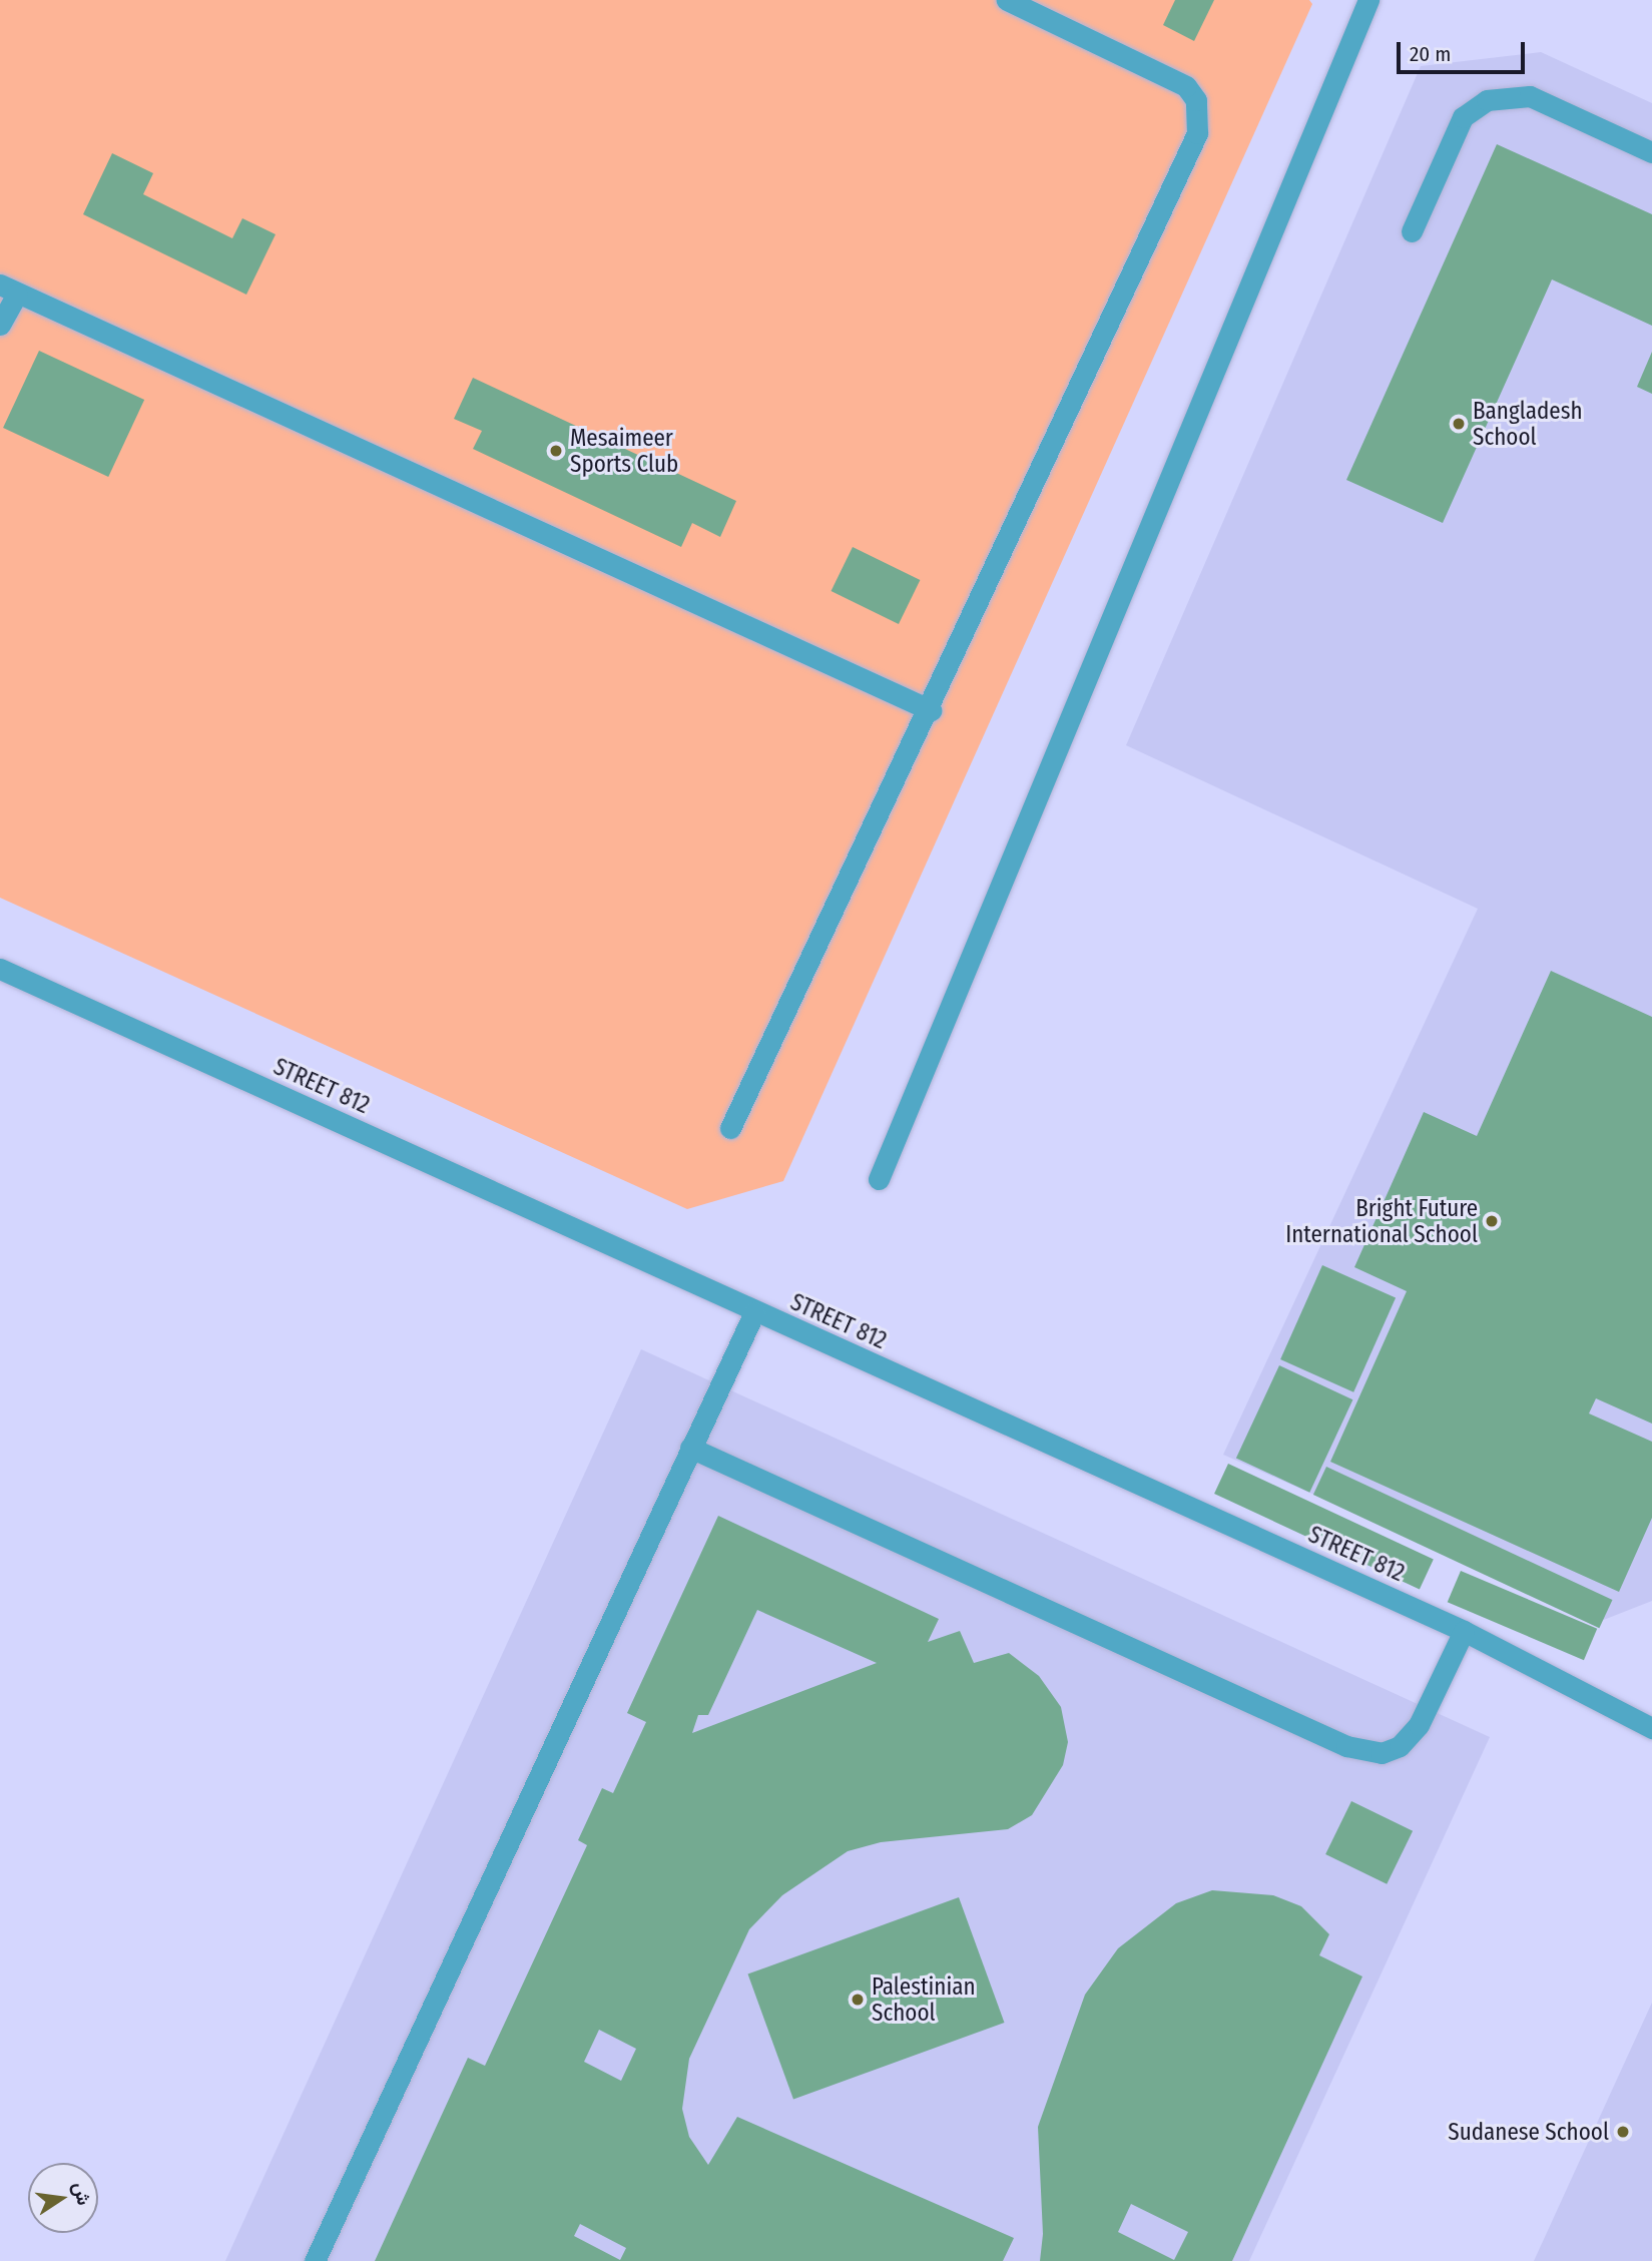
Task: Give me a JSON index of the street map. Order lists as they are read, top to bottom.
{
  "streets": {
    "street": ["STREET 812"]
  },
  "places": [
    "Bangladesh School",
    "Mesaimeer Sports Club",
    "Bright Future International School",
    "Palestinian School",
    "Sudanese School"
  ],
  "scale_bar": "20 m",
  "north": "right"
}
